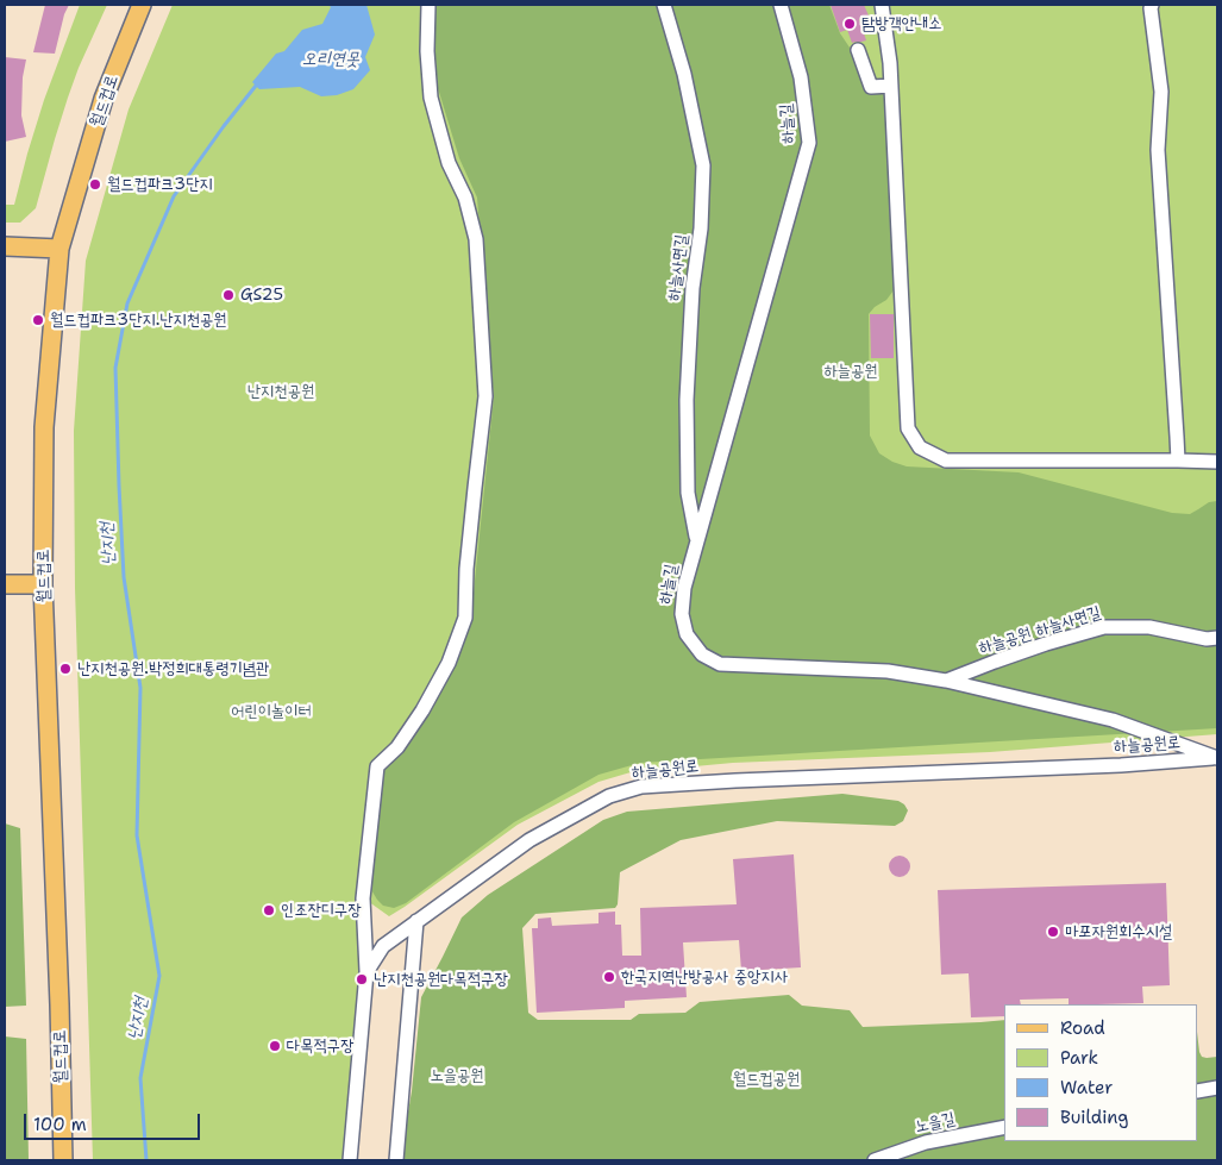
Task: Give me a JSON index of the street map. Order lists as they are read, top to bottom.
{
  "streets": {
    "main road": ["월드컵로"],
    "street": [
      "하늘길",
      "하늘사면길",
      "하늘공원 하늘사면길",
      "하늘공원로",
      "노을길"
    ]
  },
  "crossings": [
    ["하늘길", "하늘사면길"],
    ["하늘길", "하늘공원 하늘사면길"],
    ["하늘길", "하늘공원로"]
  ],
  "water": ["오리연못", "난지천"],
  "parks": [
    "하늘공원",
    "난지천공원",
    "어린이놀이터",
    "노을공원",
    "월드컵공원"
  ],
  "places": [
    "탐방객안내소",
    "월드컵파크3단지",
    "GS25",
    "월드컵파크3단지.난지천공원",
    "난지천공원.박정희대통령기념관",
    "인조잔디구장",
    "마포자원회수시설",
    "한국지역난방공사 중앙지사",
    "난지천공원다목적구장",
    "다목적구장"
  ],
  "legend": [
    "Road",
    "Park",
    "Water",
    "Building"
  ],
  "scale_bar": "100 m"
}
